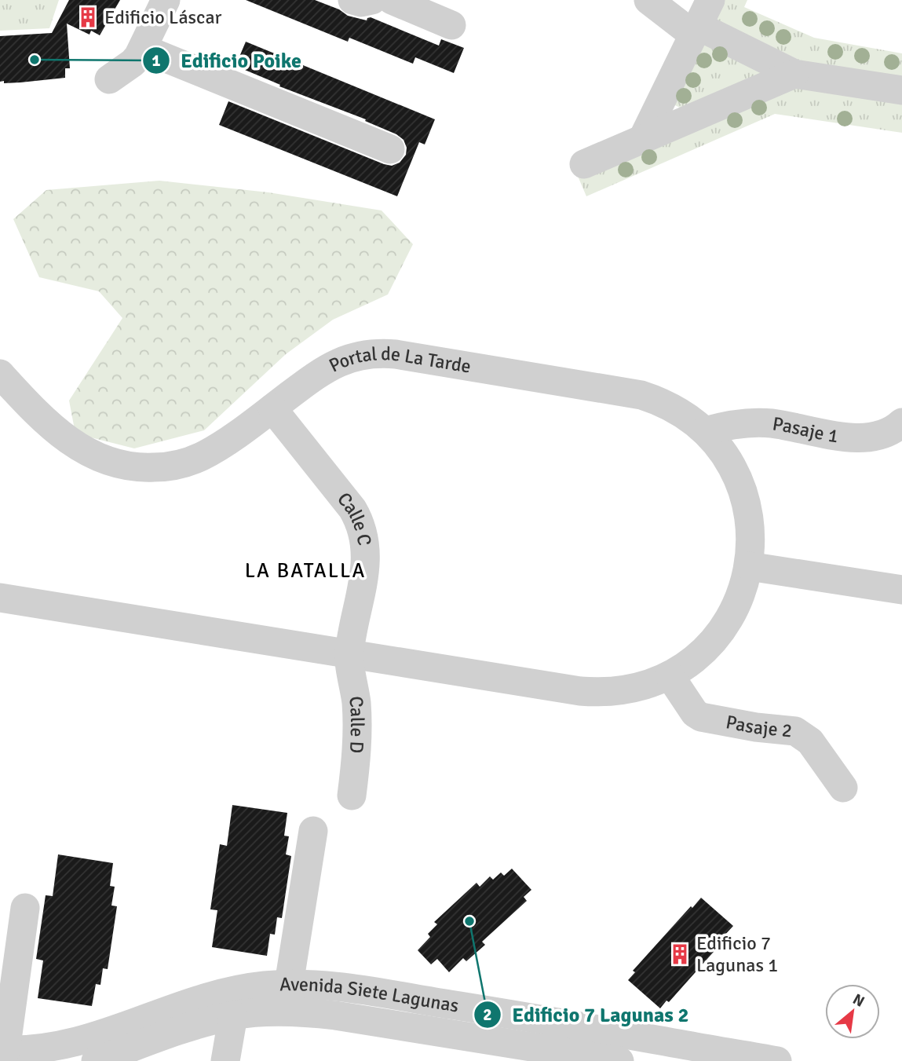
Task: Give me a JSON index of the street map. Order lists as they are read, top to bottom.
{
  "streets": {
    "street": [
      "Portal de La Tarde",
      "Pasaje 1",
      "Calle C",
      "Calle D",
      "Pasaje 2",
      "Avenida Siete Lagunas"
    ]
  },
  "crossings": [
    ["Portal de La Tarde", "Pasaje 1"],
    ["Portal de La Tarde", "Calle C"],
    ["Portal de La Tarde", "Calle D"],
    ["Portal de La Tarde", "Pasaje 2"],
    ["Calle C", "Calle D"]
  ],
  "districts": ["LA BATALLA"],
  "places": {
    "building": ["Edificio Láscar", "Edificio 7 Lagunas 1"],
    "other": ["Edificio Poike", "Edificio 7 Lagunas 2"]
  },
  "north": "top right"
}
